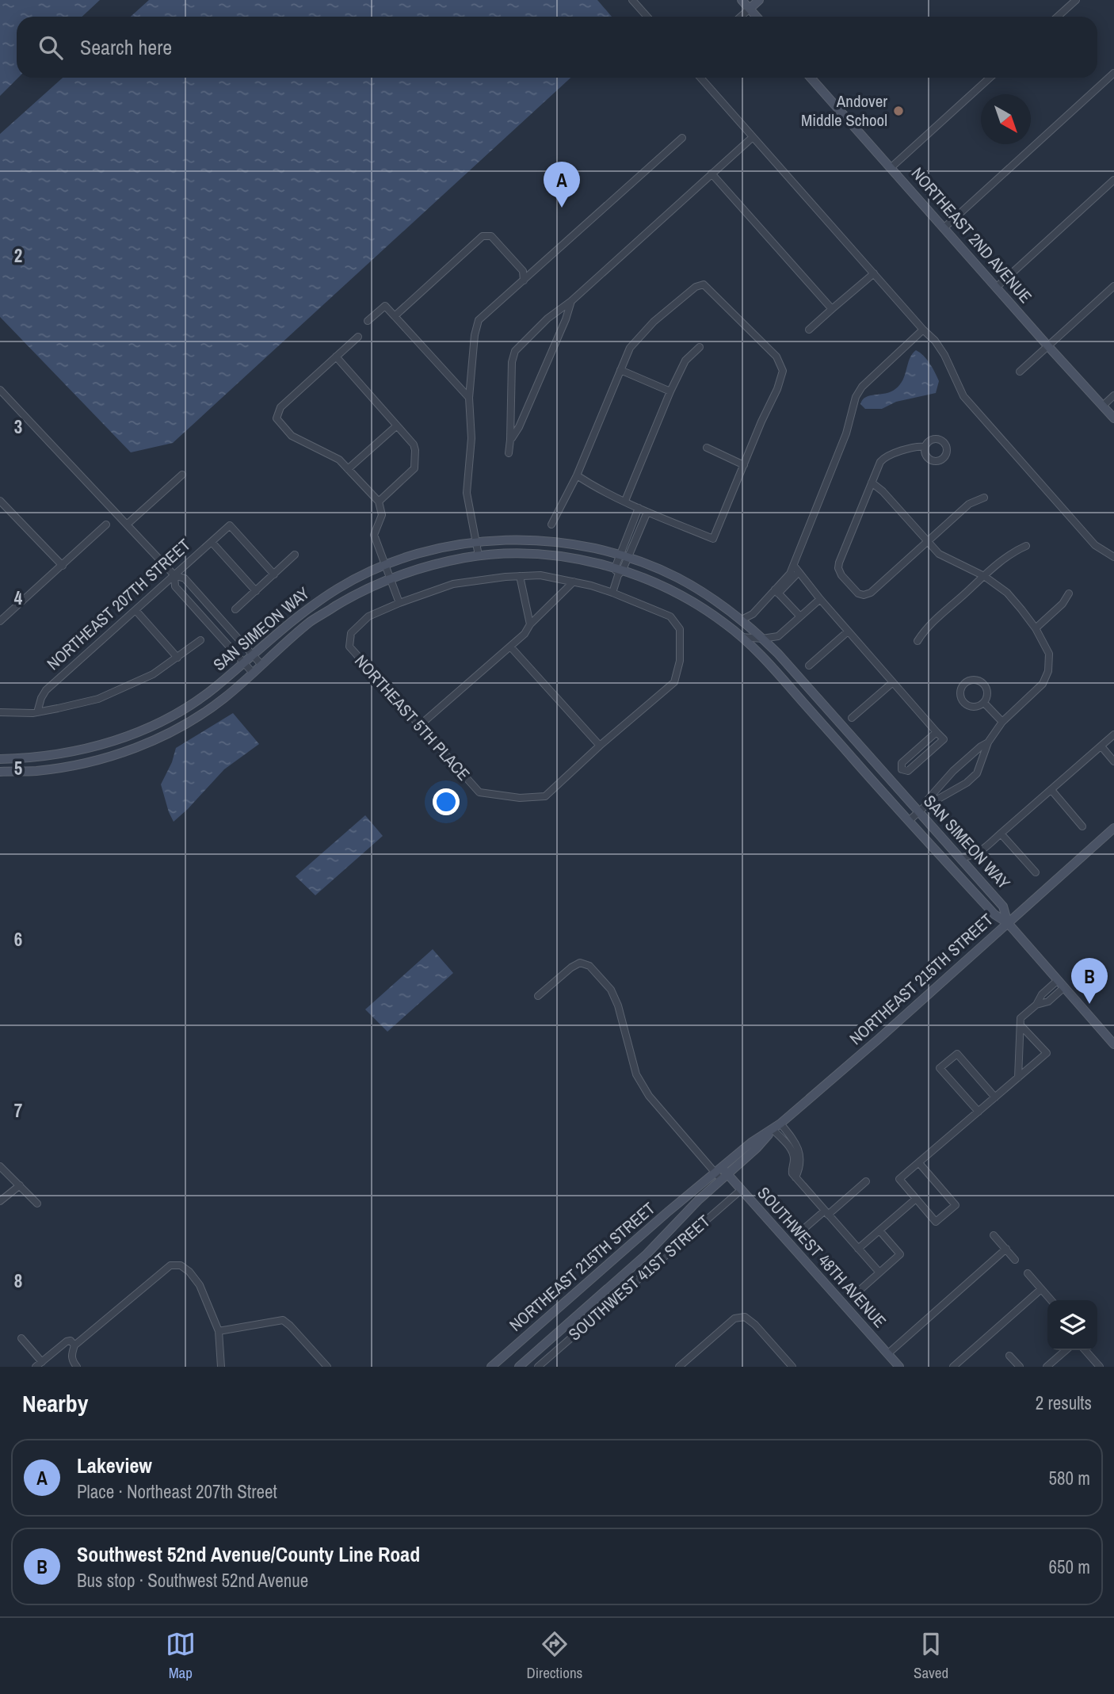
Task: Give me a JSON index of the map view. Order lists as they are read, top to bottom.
{
  "streets": {
    "street": [
      "NORTHEAST 2ND AVENUE",
      "NORTHEAST 207TH STREET",
      "SAN SIMEON WAY",
      "NORTHEAST 5TH PLACE",
      "NORTHEAST 215TH STREET",
      "SOUTHWEST 48TH AVENUE",
      "SOUTHWEST 41ST STREET"
    ]
  },
  "crossings": [
    ["SAN SIMEON WAY", "NORTHEAST 215TH STREET"],
    ["NORTHEAST 215TH STREET", "SOUTHWEST 48TH AVENUE"],
    ["SOUTHWEST 48TH AVENUE", "SOUTHWEST 41ST STREET"]
  ],
  "places": ["Andover Middle School"],
  "north": "bottom right",
  "page": {
    "search": "Search here",
    "pins": ["A", "B"],
    "heading": ["Nearby", "2 results"],
    "list": [
      {
        "mark": "A",
        "name": "Lakeview",
        "note": "Place · Northeast 207th Street",
        "value": "580 m"
      },
      {
        "mark": "B",
        "name": "Southwest 52nd Avenue/County Line Road",
        "note": "Bus stop · Southwest 52nd Avenue",
        "value": "650 m"
      }
    ],
    "nav": ["Map", "Directions", "Saved"]
  },
  "grid": {
    "rows": [
      "2",
      "3",
      "4",
      "5",
      "6",
      "7",
      "8"
    ]
  }
}
